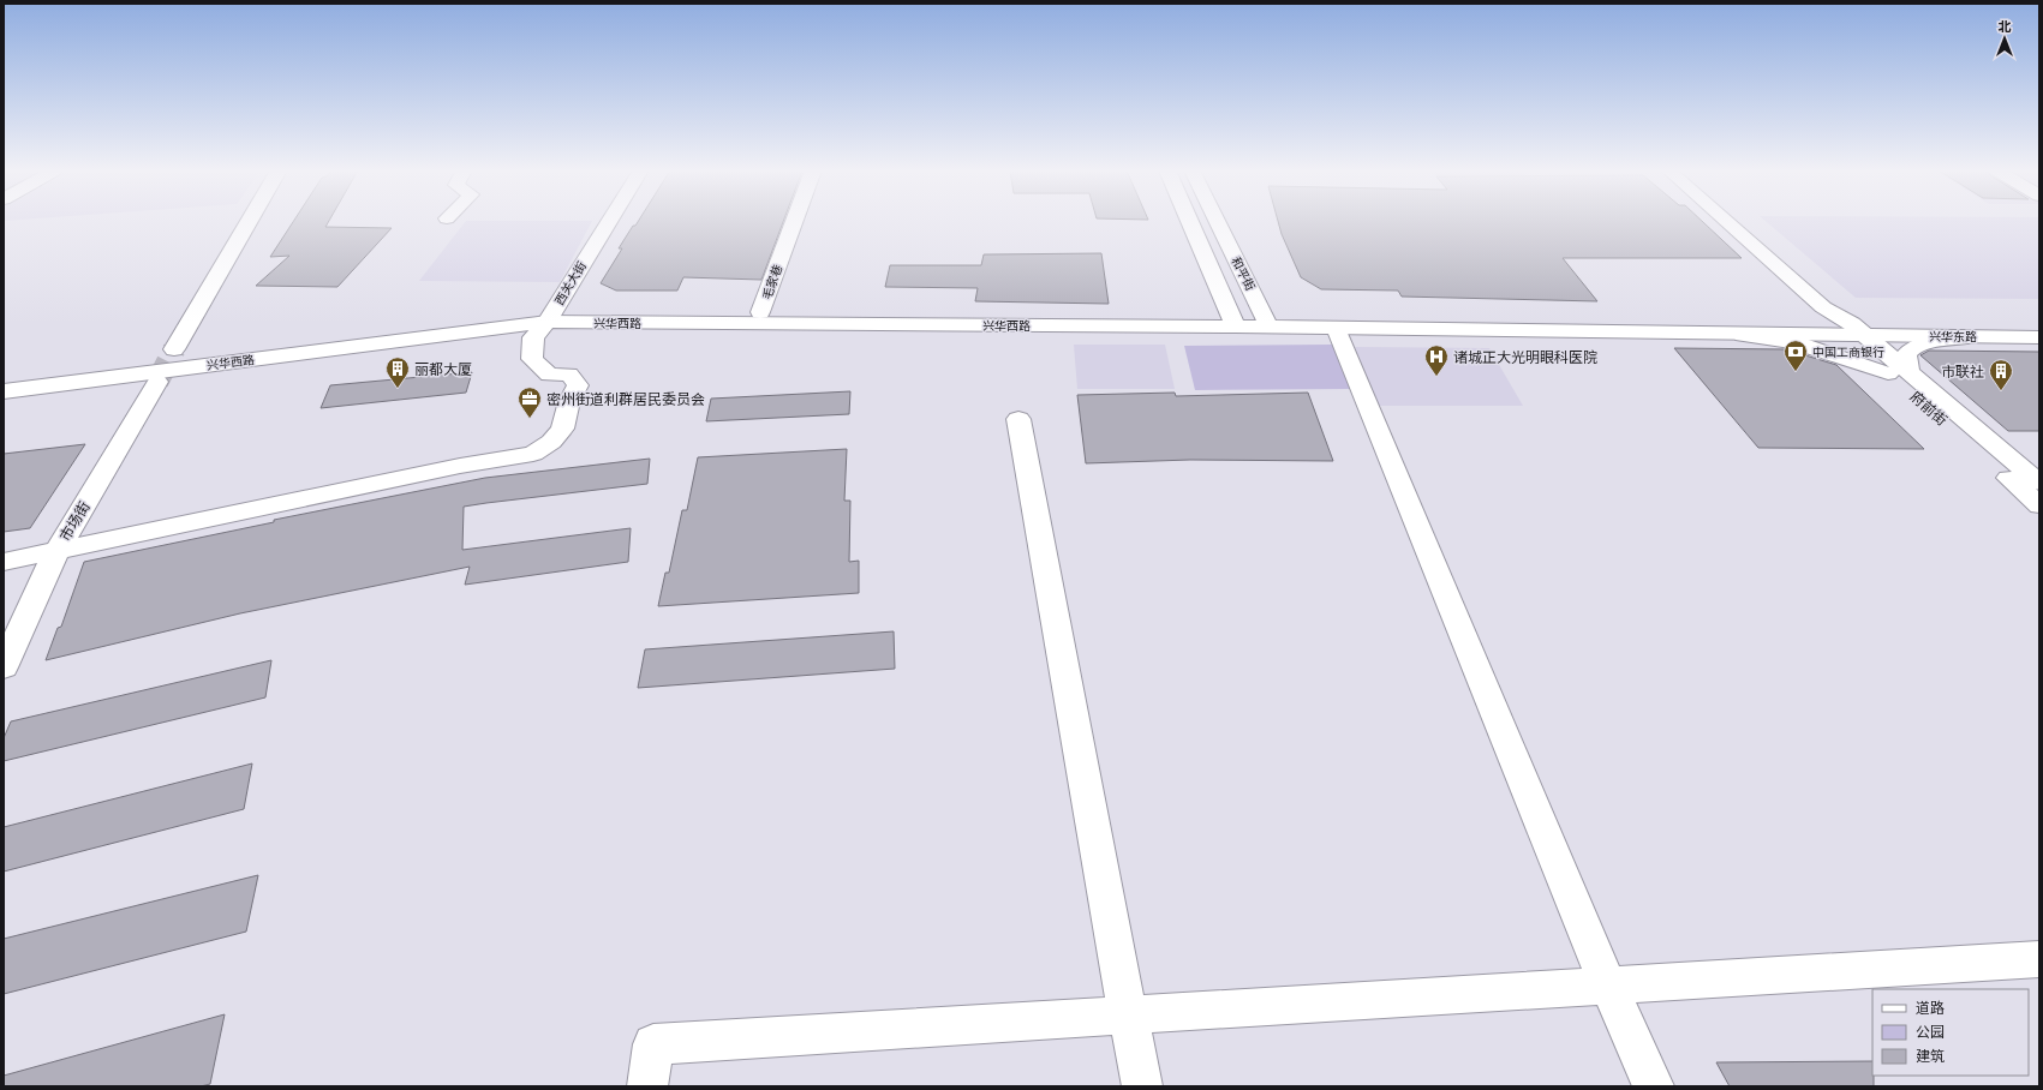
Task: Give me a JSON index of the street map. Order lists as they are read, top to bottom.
{
  "streets": {
    "street": [
      "和平街",
      "毛家巷",
      "西关大街",
      "兴华西路",
      "兴华东路",
      "府前街",
      "市场街"
    ]
  },
  "crossings": [
    ["和平街", "兴华西路"],
    ["西关大街", "兴华西路"],
    ["西关大街", "市场街"],
    ["兴华东路", "府前街"]
  ],
  "places": {
    "bank": ["中国工商银行"],
    "hospital": ["诸城正大光明眼科医院"],
    "building": ["丽都大厦", "市联社"],
    "office": ["密州街道利群居民委员会"]
  },
  "legend": ["道路", "公园", "建筑"],
  "north": "top"
}
